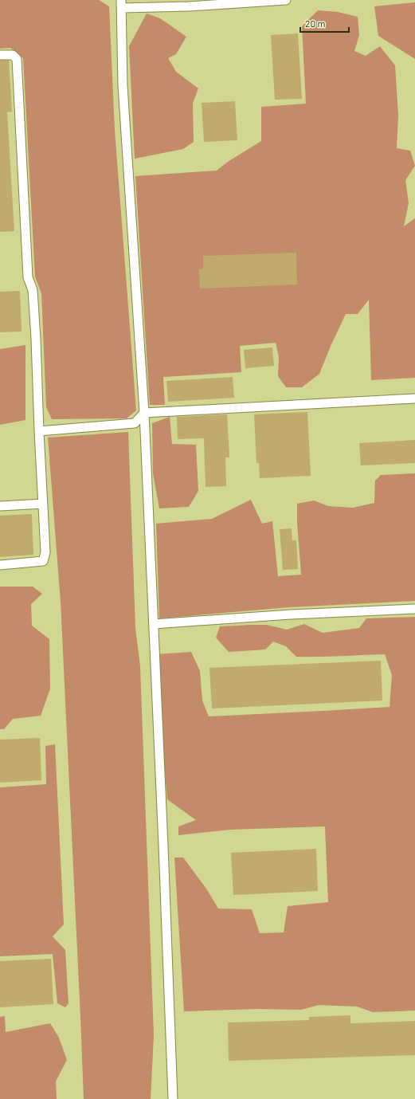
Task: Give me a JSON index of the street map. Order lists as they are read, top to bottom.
{
  "scale_bar": "20 m"
}
